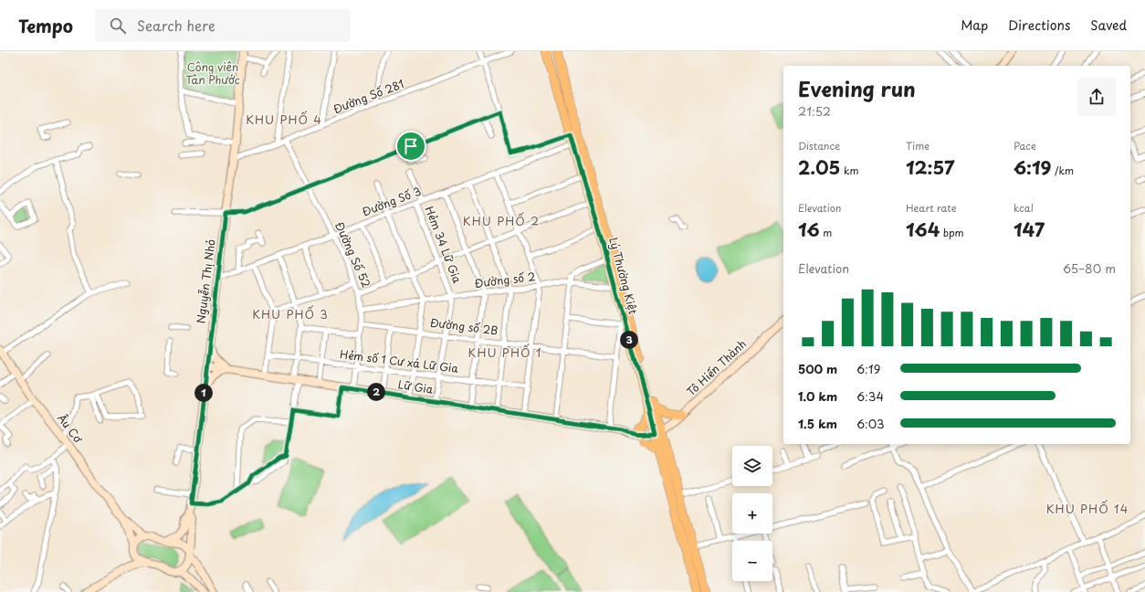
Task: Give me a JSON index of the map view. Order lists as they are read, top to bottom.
{
  "streets": {
    "main road": [
      "Lý Thường Kiệt",
      "Nguyễn Thị Nhỏ",
      "Tô Hiến Thành",
      "Lữ Gia",
      "Âu Cơ"
    ],
    "street": [
      "Đường Số 281",
      "Đường Số 3",
      "Hẻm 34 Lữ Gia",
      "Đường Số 52",
      "Đường số 2",
      "Đường số 2B",
      "Hẻm số 1 Cư xá Lữ Gia"
    ]
  },
  "crossings": [
    ["Đường Số 281", "Đường Số 52"],
    ["Đường Số 281", "Nguyễn Thị Nhỏ"],
    ["Đường Số 3", "Hẻm 34 Lữ Gia"],
    ["Đường Số 3", "Đường Số 52"],
    ["Đường Số 3", "Lý Thường Kiệt"],
    ["Đường Số 3", "Nguyễn Thị Nhỏ"],
    ["Hẻm 34 Lữ Gia", "Đường số 2"],
    ["Hẻm 34 Lữ Gia", "Đường số 2B"],
    ["Hẻm 34 Lữ Gia", "Hẻm số 1 Cư xá Lữ Gia"],
    ["Hẻm 34 Lữ Gia", "Lữ Gia"],
    ["Đường Số 52", "Đường số 2"],
    ["Đường Số 52", "Đường số 2B"],
    ["Đường Số 52", "Hẻm số 1 Cư xá Lữ Gia"],
    ["Đường Số 52", "Lữ Gia"],
    ["Lý Thường Kiệt", "Tô Hiến Thành"],
    ["Lý Thường Kiệt", "Lữ Gia"],
    ["Nguyễn Thị Nhỏ", "Lữ Gia"],
    ["Tô Hiến Thành", "Lữ Gia"]
  ],
  "districts": [
    "KHU PHỐ 4",
    "KHU PHỐ 2",
    "KHU PHỐ 3",
    "KHU PHỐ 1",
    "KHU PHỐ 14"
  ],
  "parks": ["Công viên Tân Phước"],
  "page": {
    "header": "Tempo",
    "search": "Search here",
    "nav": ["Map", "Directions", "Saved"],
    "heading": ["Evening run", "21:52"],
    "stats": [
      ["Distance", "2.05 km"],
      ["Time", "12:57"],
      ["Pace", "6:19 /km"],
      ["Elevation", "16 m"],
      ["Heart rate", "164 bpm"],
      ["kcal", "147"]
    ],
    "chart": ["Elevation", "65–80 m"],
    "pins": ["3", "2", "1"],
    "list": [
      {
        "name": "500 m",
        "note": "6:19"
      },
      {
        "name": "1.0 km",
        "note": "6:34"
      },
      {
        "name": "1.5 km",
        "note": "6:03"
      }
    ],
    "map_buttons": ["+", "−"]
  }
}
